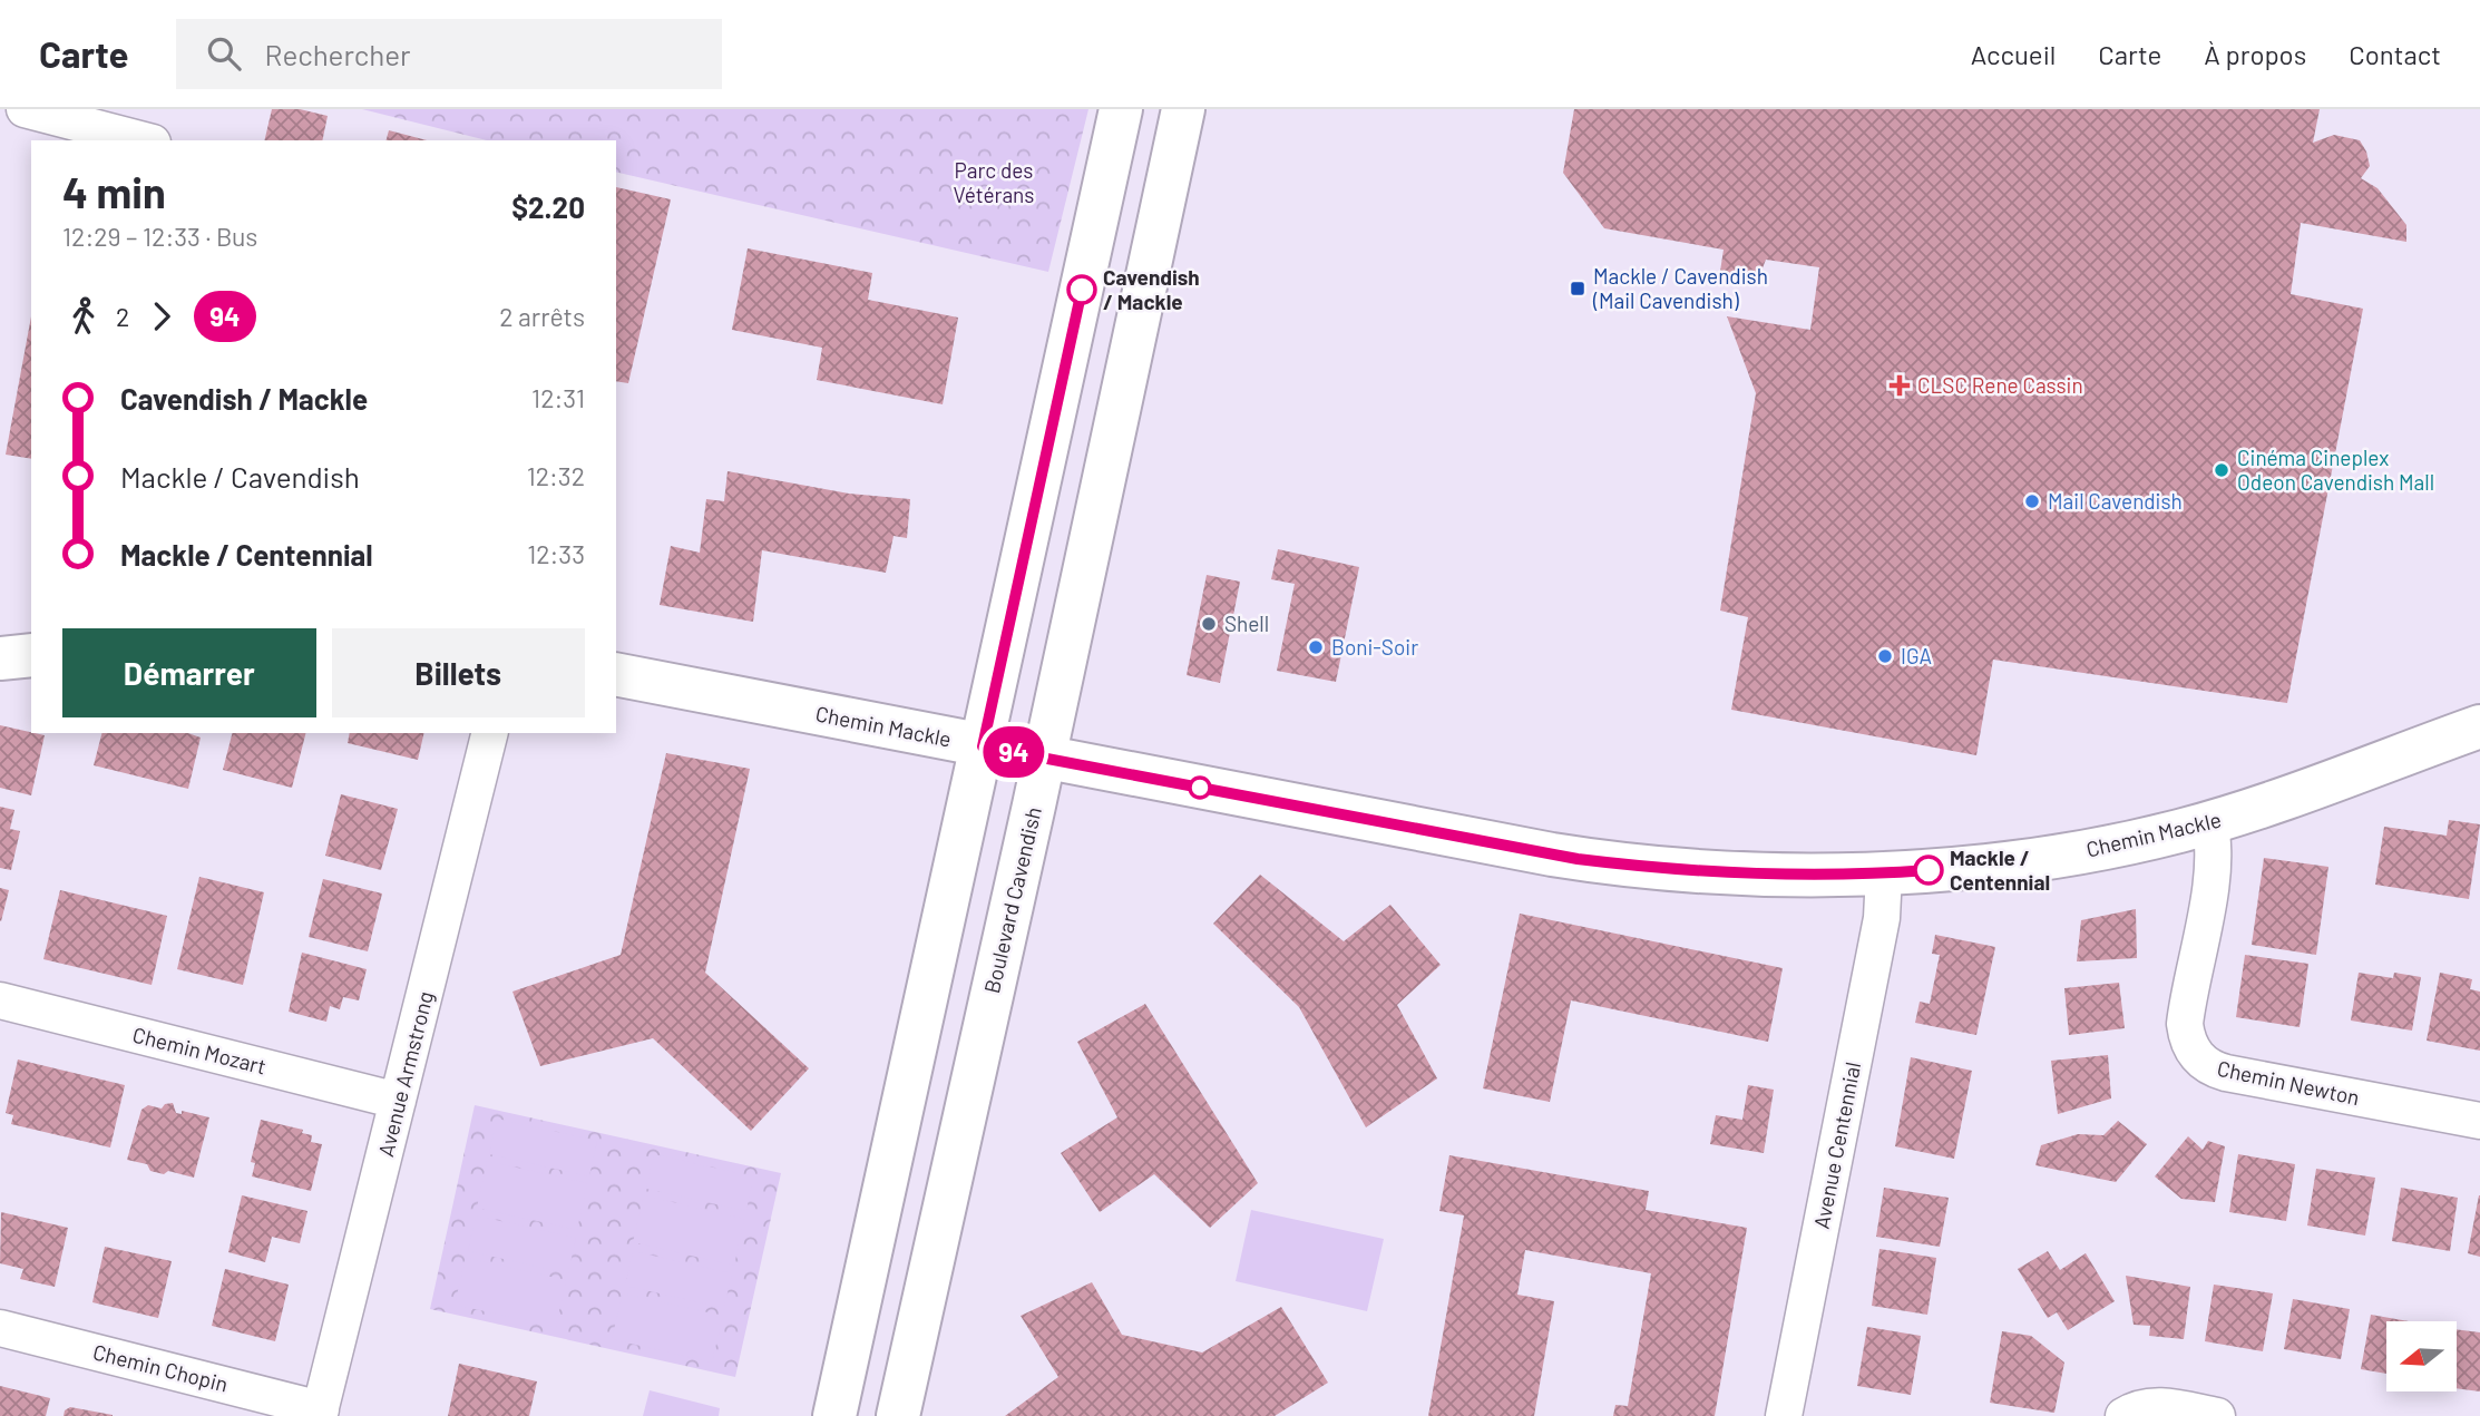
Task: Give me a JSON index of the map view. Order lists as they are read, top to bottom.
{
  "streets": {
    "main road": ["Chemin Mackle", "Boulevard Cavendish"],
    "street": [
      "Chemin Mozart",
      "Avenue Armstrong",
      "Chemin Newton",
      "Avenue Centennial",
      "Chemin Chopin"
    ]
  },
  "crossings": [
    ["Chemin Mackle", "Boulevard Cavendish"],
    ["Chemin Mackle", "Chemin Newton"],
    ["Chemin Mackle", "Avenue Centennial"],
    ["Chemin Mozart", "Avenue Armstrong"],
    ["Avenue Armstrong", "Chemin Chopin"]
  ],
  "parks": ["Parc des Vétérans"],
  "places": {
    "transit": ["Mackle / Cavendish (Mail Cavendish)"],
    "other": [
      "Cavendish / Mackle",
      "Cinéma Cineplex Odeon Cavendish Mall",
      "Mail Cavendish",
      "Shell",
      "Boni-Soir",
      "IGA",
      "Mackle / Centennial"
    ],
    "health": ["CLSC Rene Cassin"]
  },
  "lines": ["bus line 94"],
  "north": "left",
  "page": {
    "header": "Carte",
    "search": "Rechercher",
    "nav": [
      "Accueil",
      "Carte",
      "À propos",
      "Contact"
    ],
    "on_map": "94",
    "heading": ["4 min", "12:29 – 12:33 · Bus", "$2.20"],
    "legs": ["2", "94", "2 arrêts"],
    "list": [
      {
        "name": "Cavendish / Mackle",
        "value": "12:31"
      },
      {
        "name": "Mackle / Cavendish",
        "value": "12:32"
      },
      {
        "name": "Mackle / Centennial",
        "value": "12:33"
      }
    ],
    "buttons": ["Démarrer", "Billets"]
  }
}
